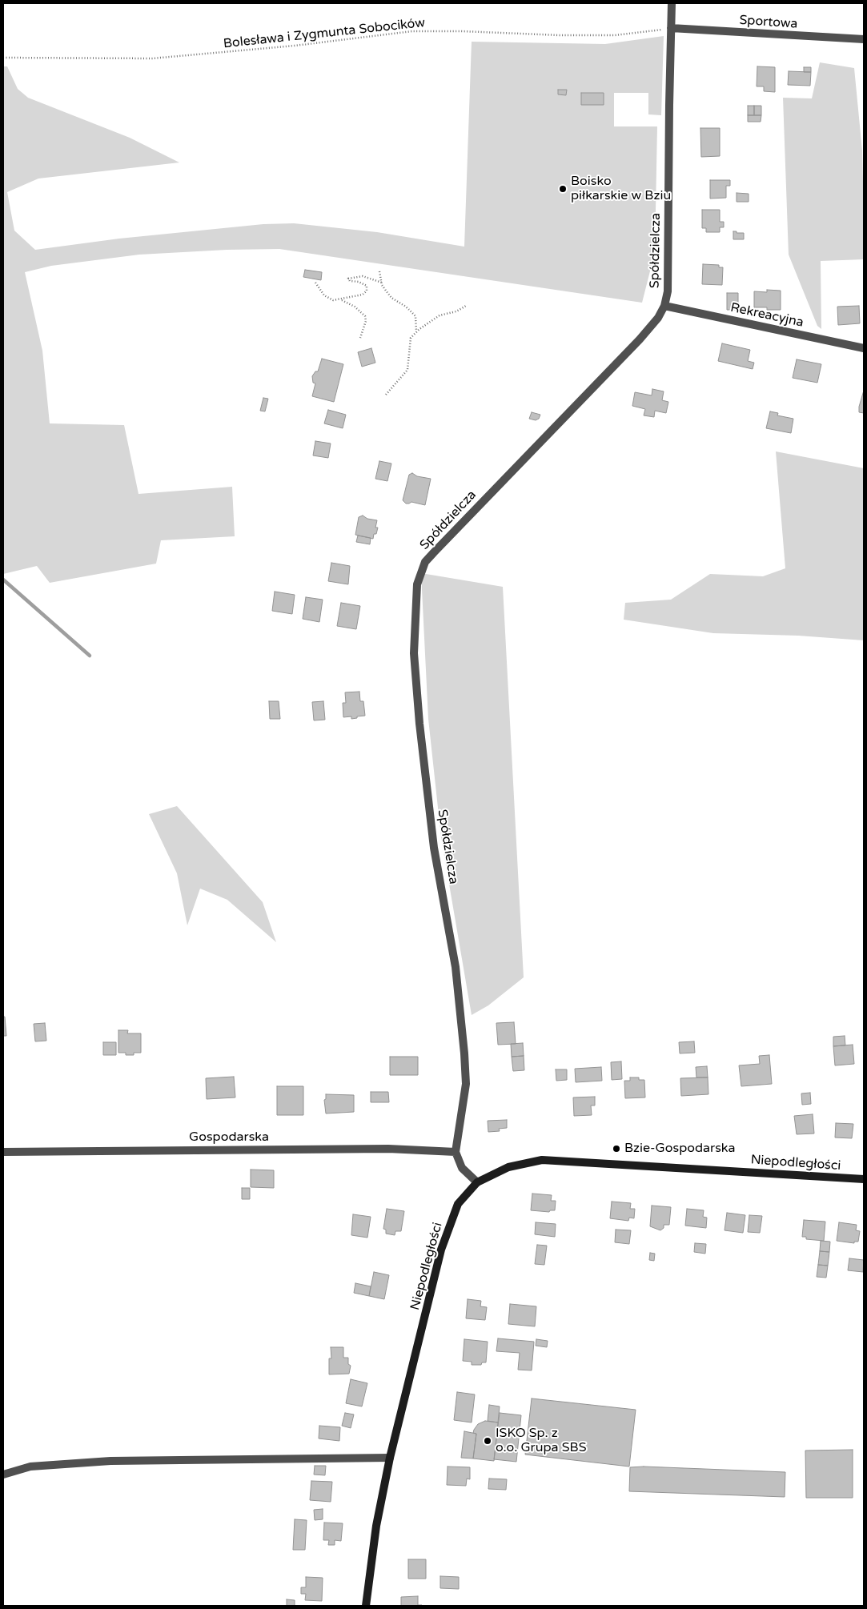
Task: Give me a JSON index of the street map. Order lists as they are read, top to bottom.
{
  "streets": {
    "street": [
      "Sportowa",
      "Spółdzielcza",
      "Rekreacyjna",
      "Gospodarska",
      "Niepodległości"
    ],
    "path": ["Bolesława i Zygmunta Sobocików"]
  },
  "crossings": [
    ["Sportowa", "Bolesława i Zygmunta Sobocików"],
    ["Sportowa", "Spółdzielcza"],
    ["Bolesława i Zygmunta Sobocików", "Spółdzielcza"],
    ["Spółdzielcza", "Rekreacyjna"],
    ["Spółdzielcza", "Gospodarska"]
  ],
  "places": ["Boisko piłkarskie w Bziu", "Bzie-Gospodarska", "ISKO Sp. z o.o. Grupa SBS"]
}
